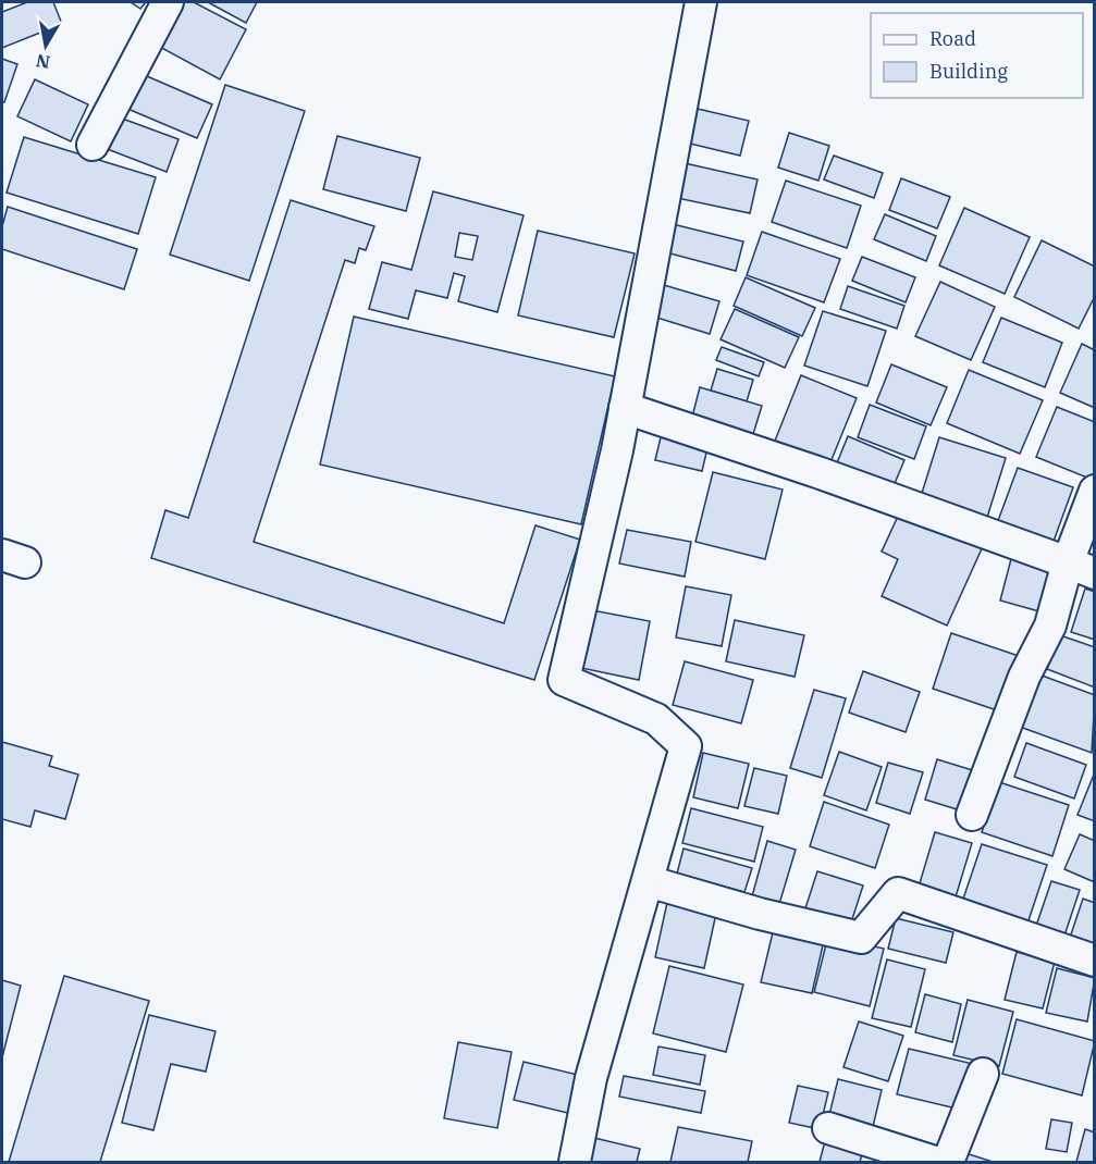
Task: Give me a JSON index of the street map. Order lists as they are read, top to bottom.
{
  "legend": ["Road", "Building"],
  "north": "bottom"
}
